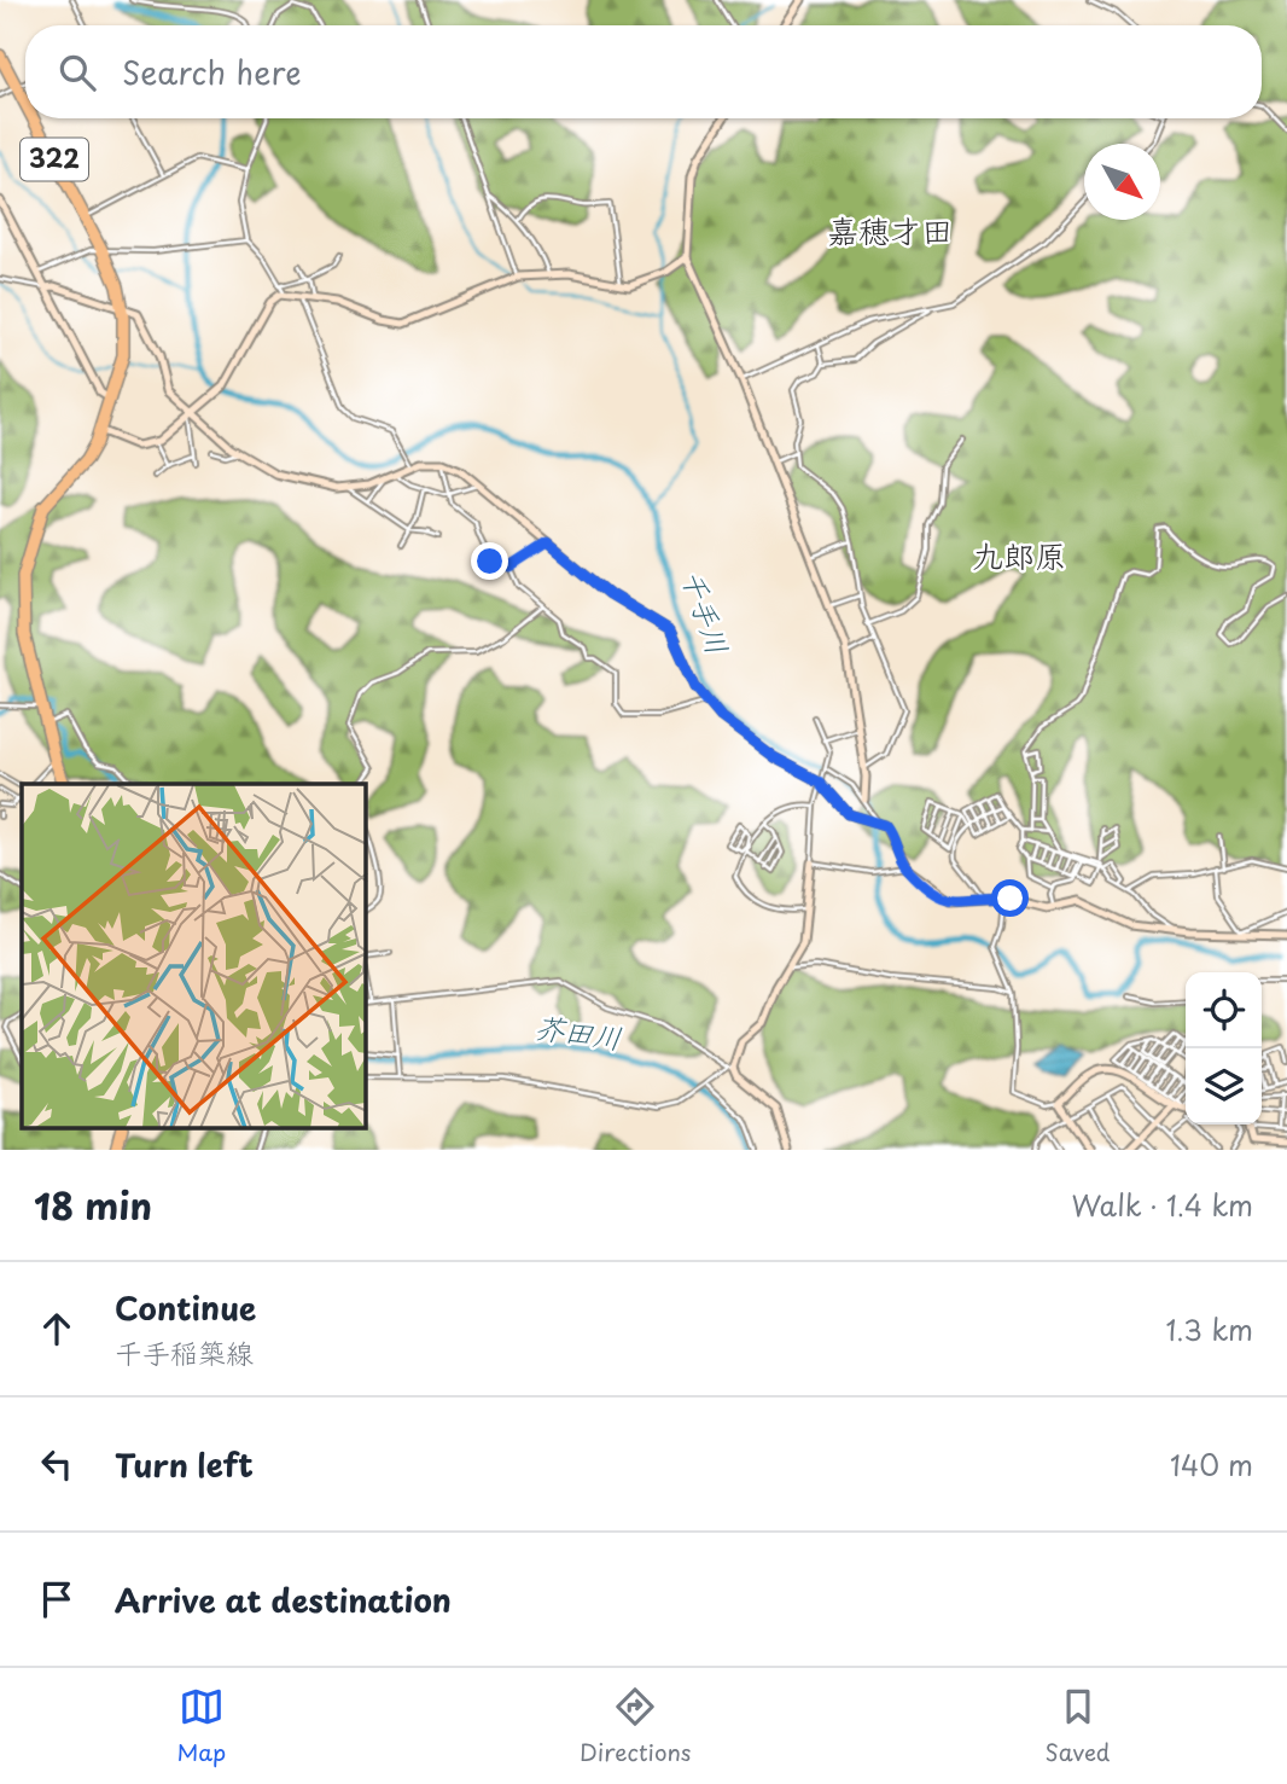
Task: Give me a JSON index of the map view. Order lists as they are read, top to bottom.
{
  "streets": {
    "highway": ["322"]
  },
  "districts": ["嘉穂才田", "九郎原"],
  "water": ["千手川", "芥田川"],
  "north": "bottom right",
  "page": {
    "search": "Search here",
    "heading": ["18 min", "Walk · 1.4 km"],
    "list": [
      ["Continue", "千手稲築線", "1.3 km"],
      ["Turn left", "140 m"],
      "Arrive at destination"
    ],
    "nav": ["Map", "Directions", "Saved"]
  }
}
